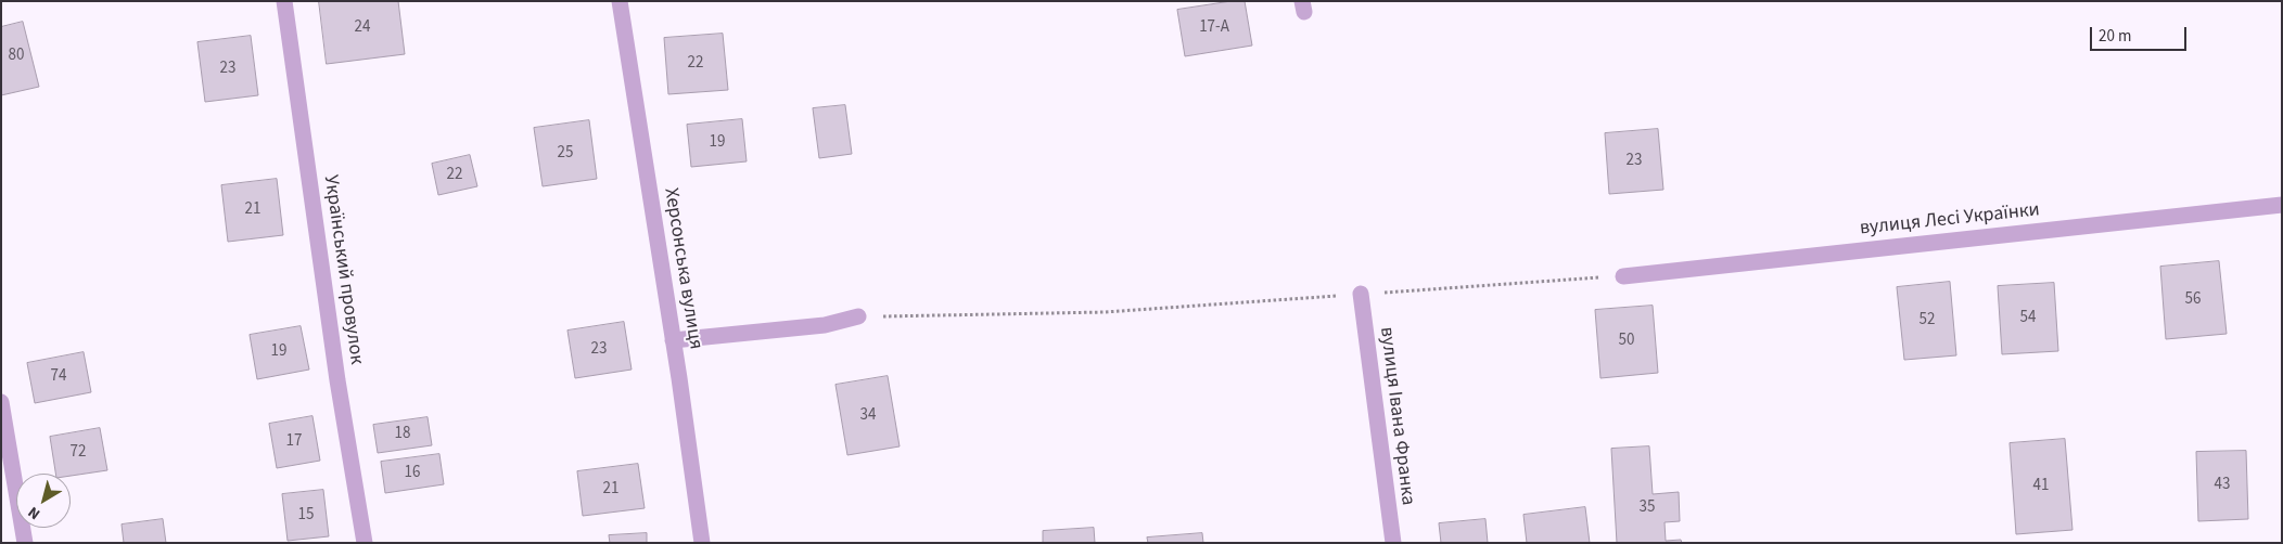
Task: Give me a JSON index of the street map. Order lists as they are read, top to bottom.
{
  "streets": {
    "street": [
      "вулиця Лесі Українки",
      "Херсонська вулиця",
      "Український провулок",
      "вулиця Івана Франка"
    ]
  },
  "house_numbers": [
    "24",
    "17-А",
    "80",
    "22",
    "23",
    "19",
    "25",
    "23",
    "22",
    "21",
    "56",
    "54",
    "52",
    "50",
    "23",
    "19",
    "74",
    "34",
    "18",
    "17",
    "72",
    "16",
    "43",
    "41",
    "21",
    "35",
    "15"
  ],
  "scale_bar": "20 m",
  "north": "bottom left"
}
